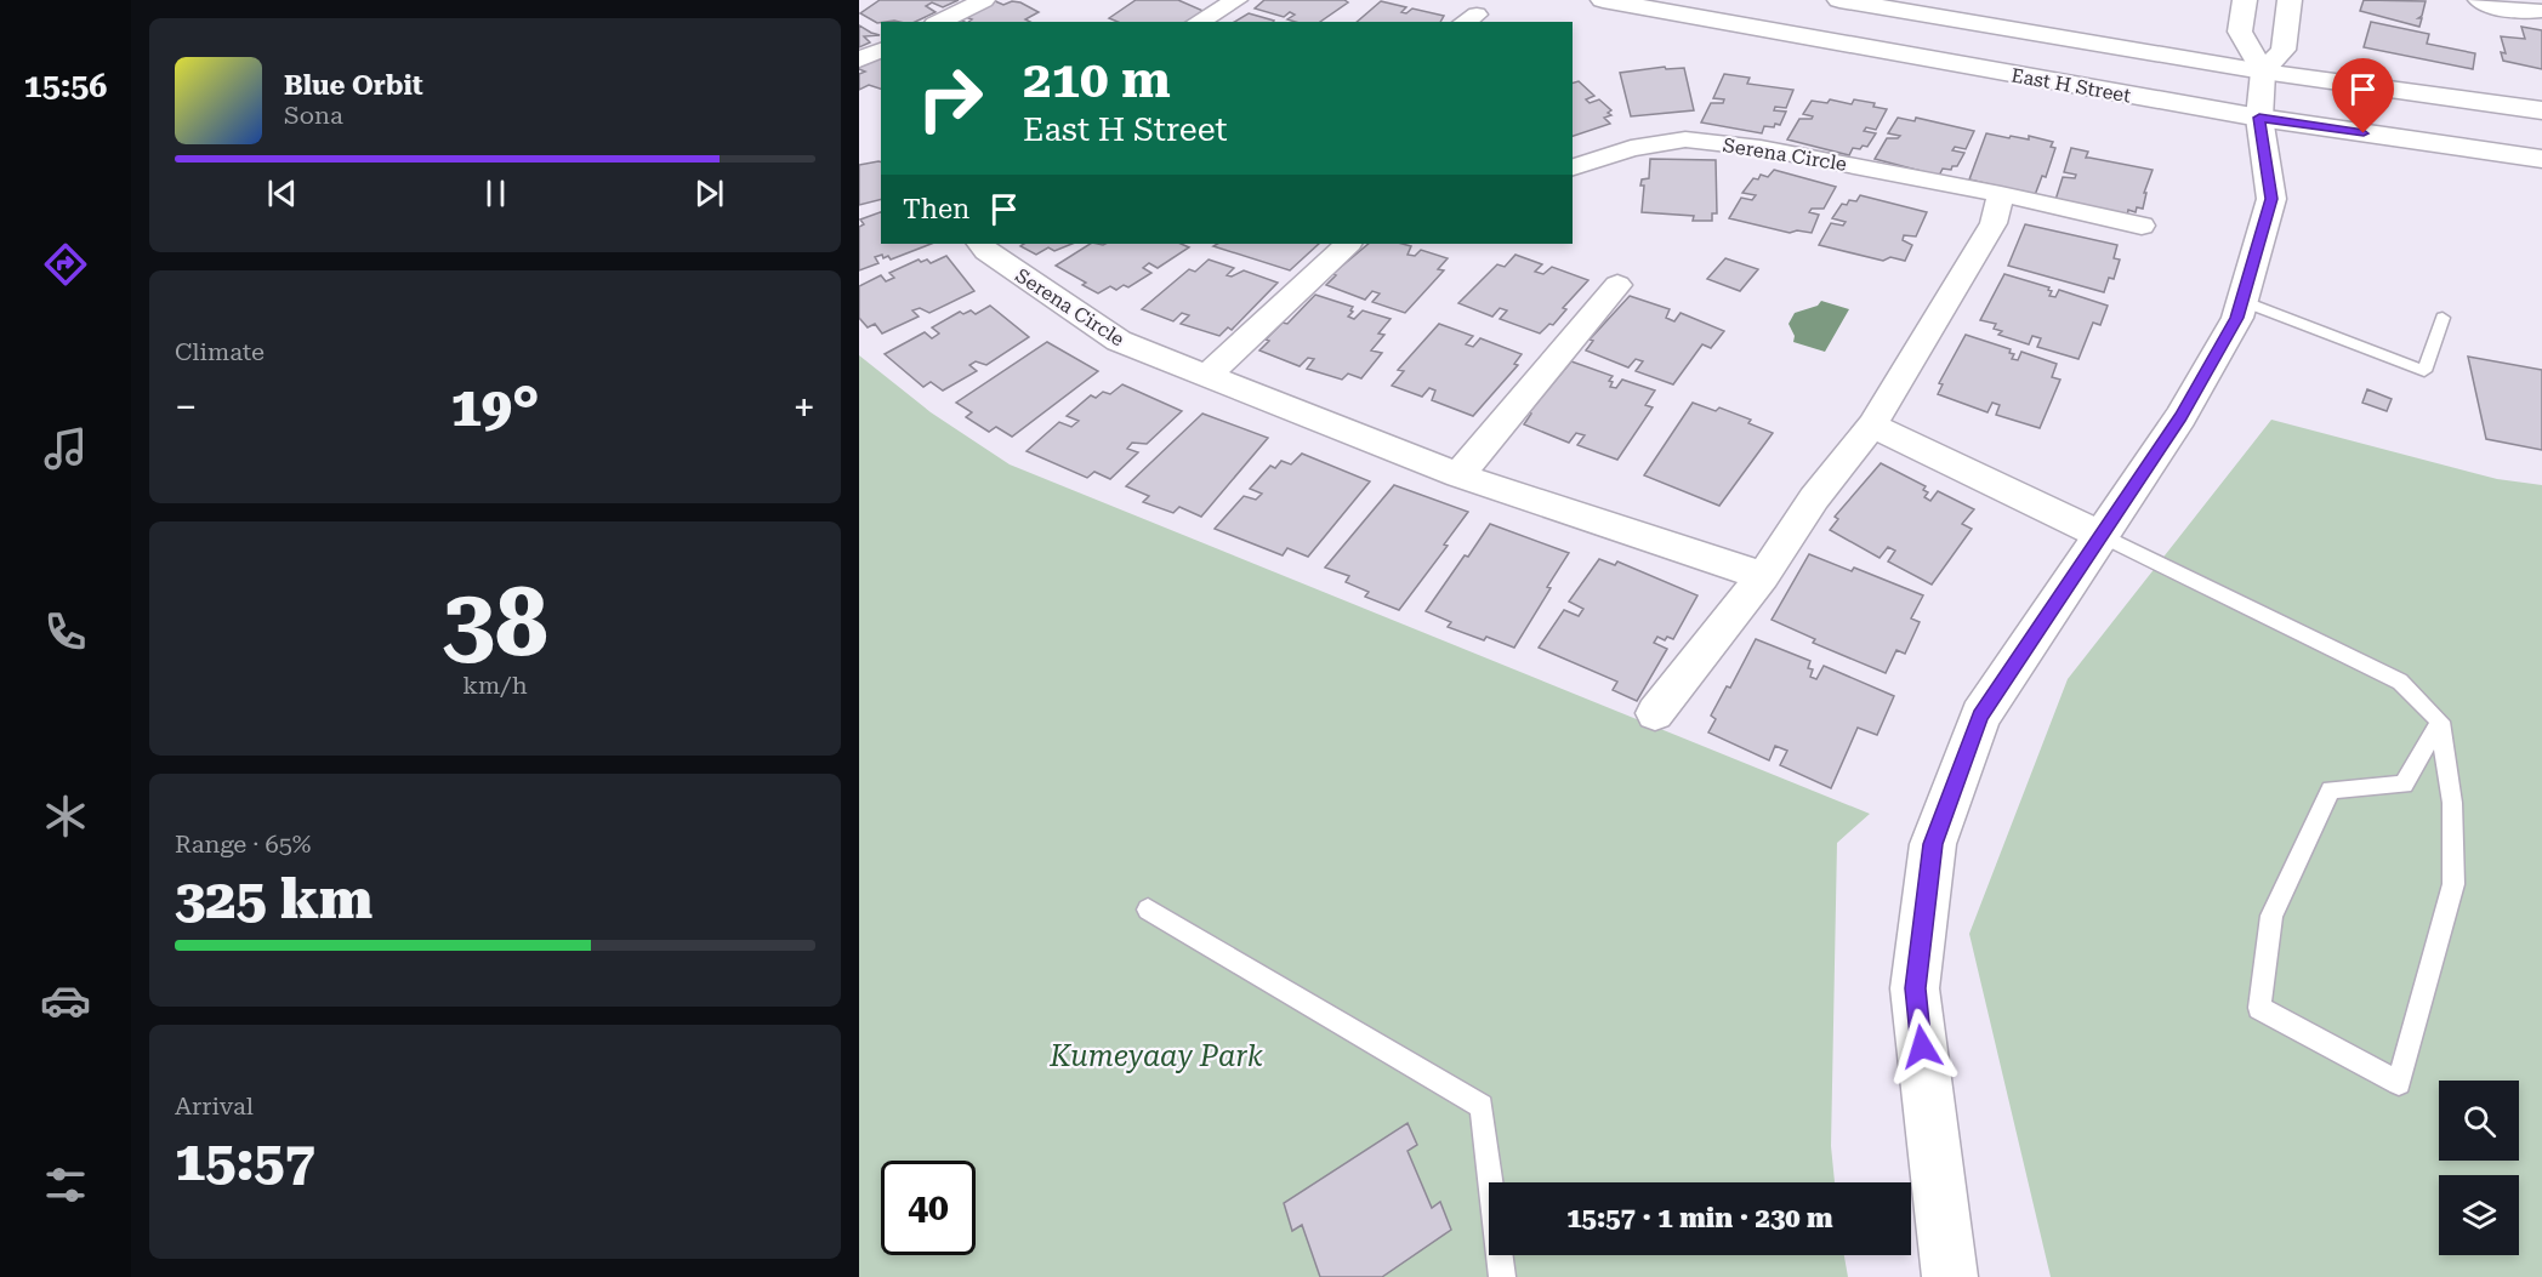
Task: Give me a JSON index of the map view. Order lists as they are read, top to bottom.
{
  "streets": {
    "main road": ["East H Street"],
    "street": ["Serena Circle"]
  },
  "parks": ["Kumeyaay Park"],
  "page": {
    "tabs": "15:56",
    "turn": ["210 m", "East H Street"],
    "song": ["Blue Orbit", "Sona"],
    "then": "Then",
    "tile": [
      "Climate",
      ["38", "km/h"],
      ["Range · 65%", "325 km"],
      ["Arrival", "15:57"]
    ],
    "heat": ["−", "19°", "+"],
    "limit": "40",
    "trip": "15:57 · 1 min · 230 m"
  }
}
